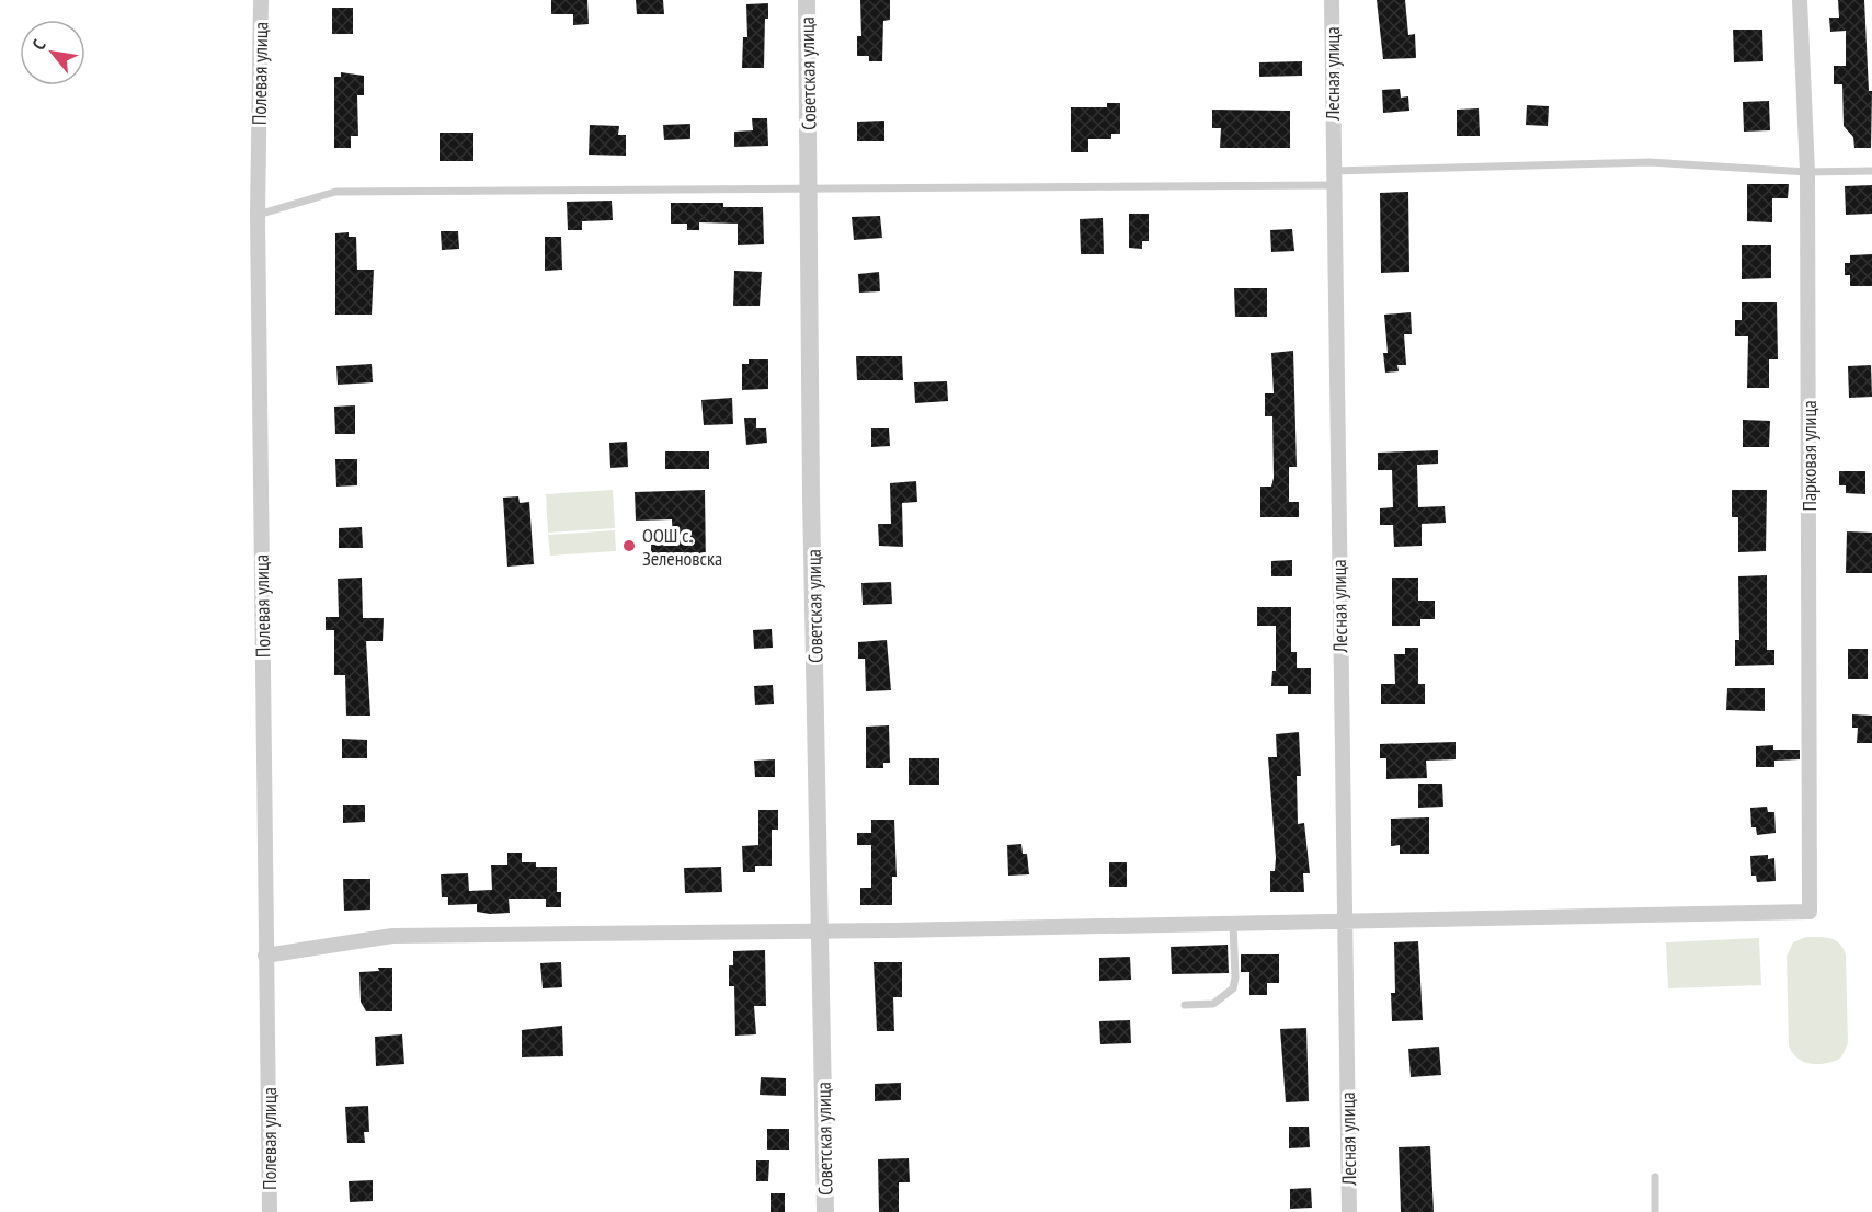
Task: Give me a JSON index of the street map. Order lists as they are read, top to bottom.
{
  "streets": {
    "street": [
      "Полевая улица",
      "Советская улица",
      "Лесная улица",
      "Парковая улица"
    ]
  },
  "crossings": [
    ["Лесная улица", "Парковая улица"]
  ],
  "places": ["ООШ с. Зеленовска"],
  "north": "top left"
}
